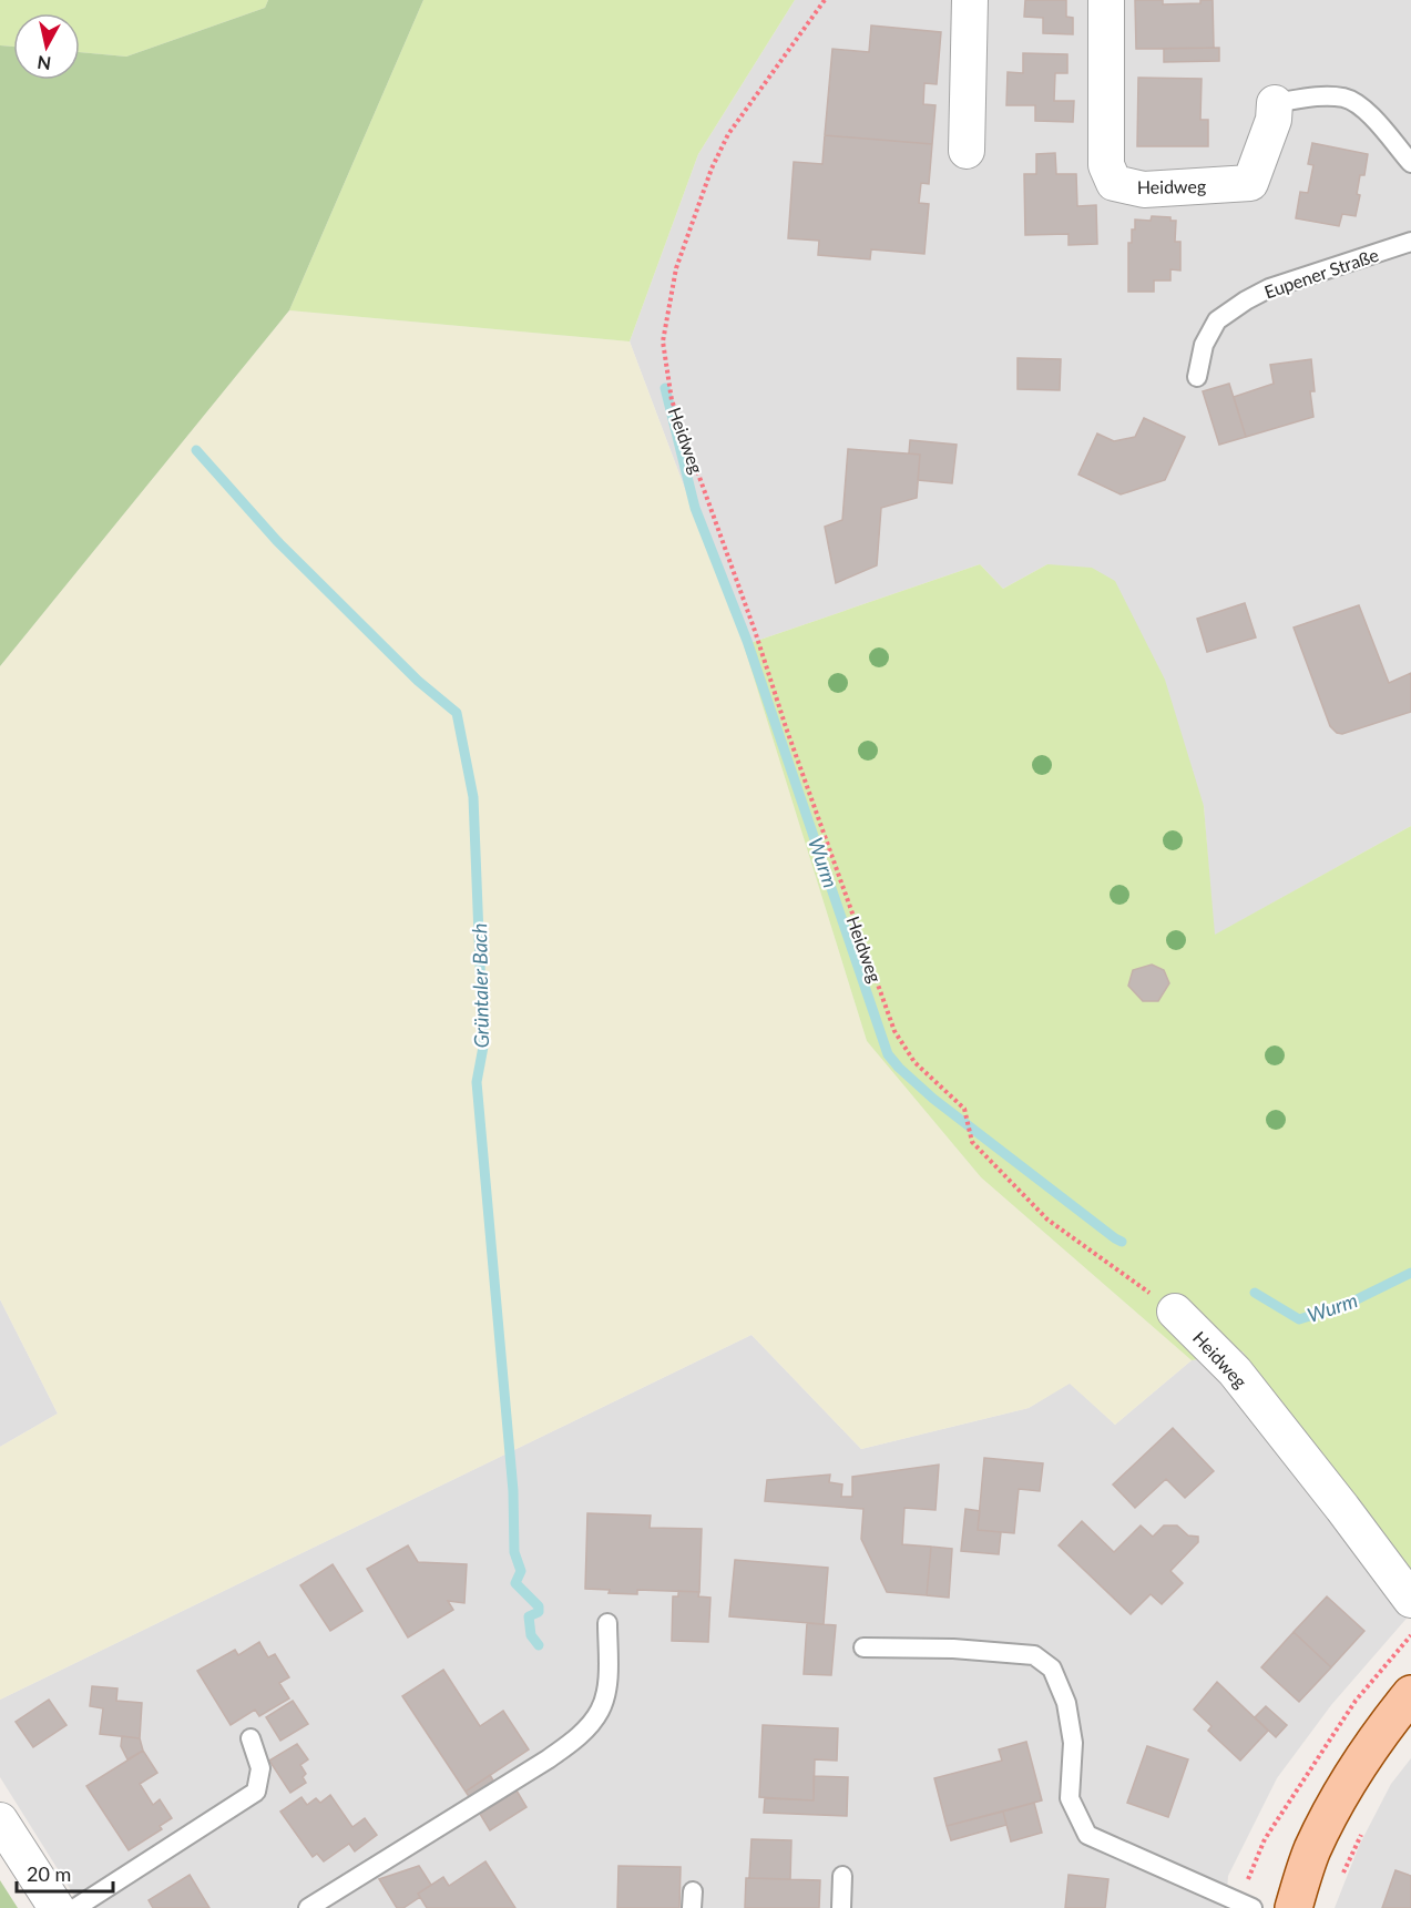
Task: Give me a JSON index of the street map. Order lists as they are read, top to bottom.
{
  "streets": {
    "street": ["Heidweg"],
    "lane": ["Eupener Straße"]
  },
  "water": ["Wurm", "Grüntaler Bach"],
  "scale_bar": "20 m",
  "north": "bottom"
}
